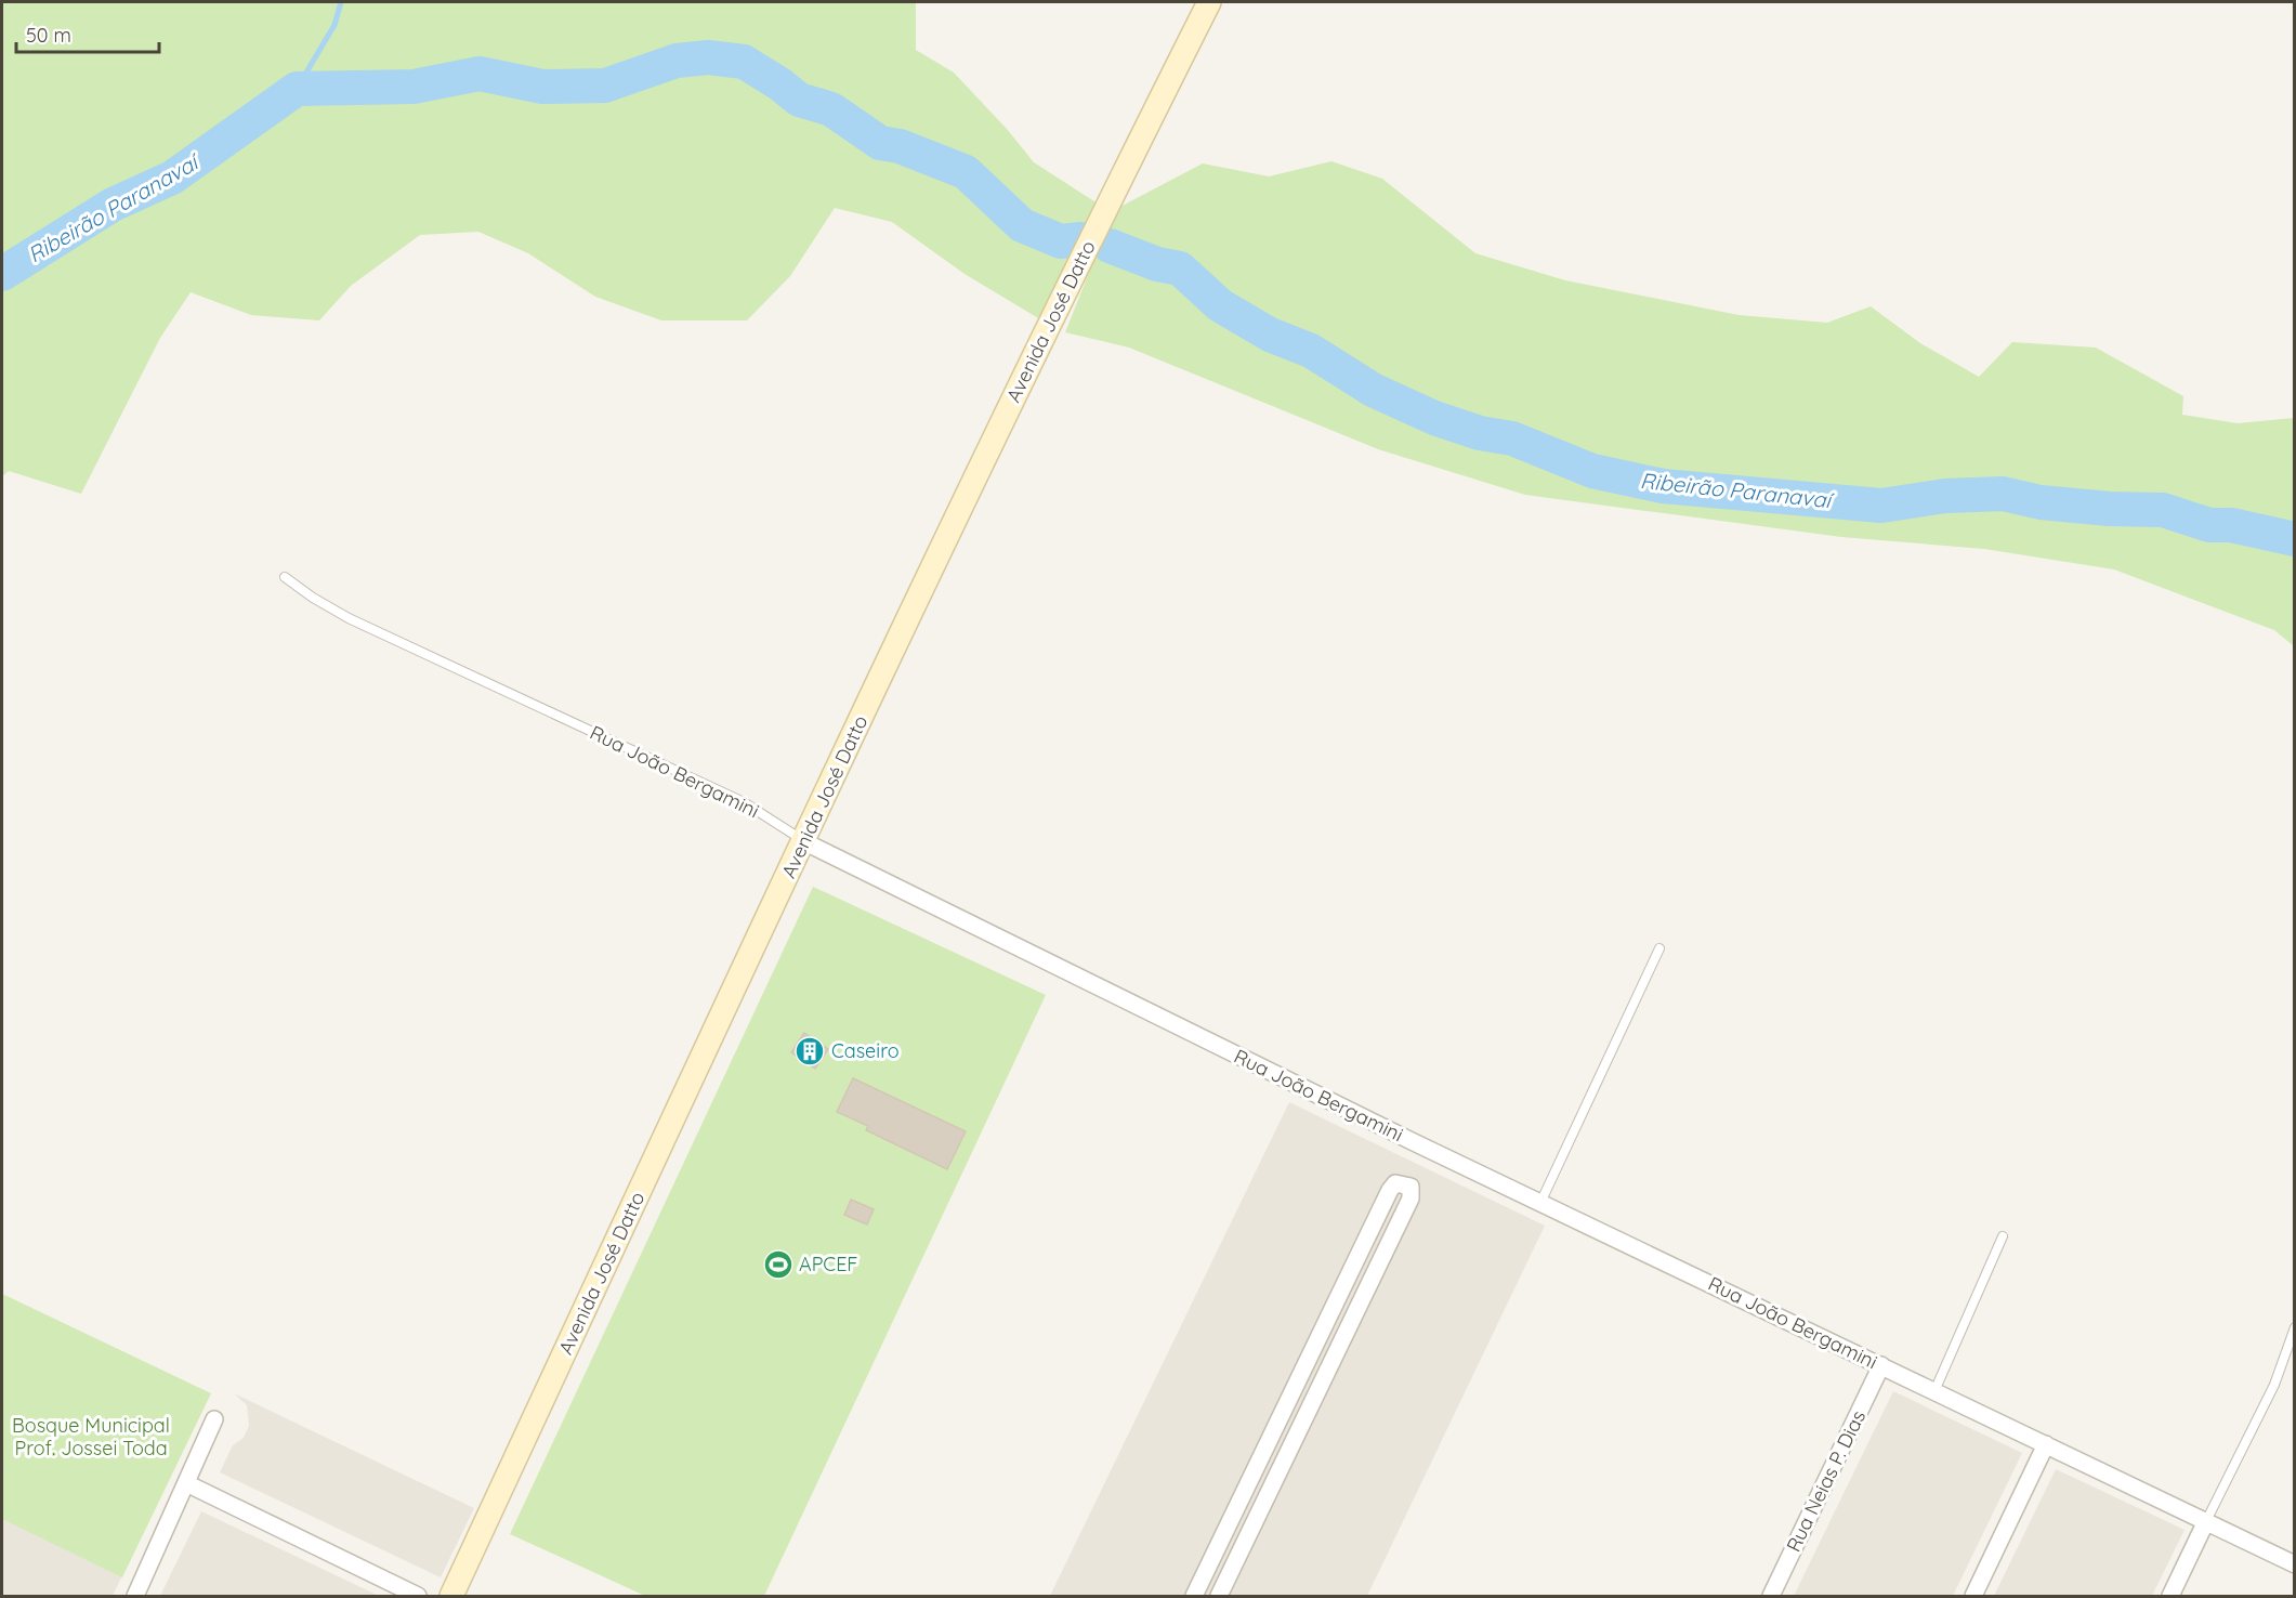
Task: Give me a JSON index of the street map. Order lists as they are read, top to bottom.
{
  "streets": {
    "main road": ["Avenida José Datto"],
    "street": ["Rua João Bergamini", "Rua Neias P. Dias"]
  },
  "crossings": [
    ["Avenida José Datto", "Rua João Bergamini"],
    ["Rua João Bergamini", "Rua Neias P. Dias"]
  ],
  "water": ["Ribeirão Paranavaí"],
  "parks": ["Bosque Municipal Prof. Jossei Toda"],
  "places": {
    "building": ["Caseiro"],
    "sports": ["APCEF"]
  },
  "scale_bar": "50 m"
}
